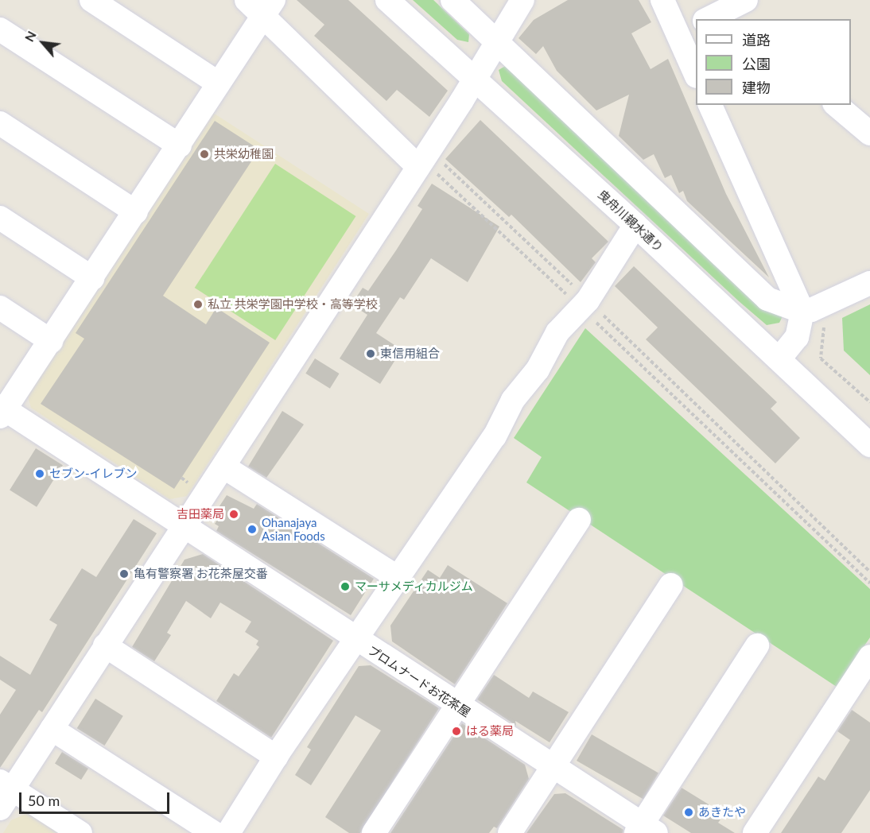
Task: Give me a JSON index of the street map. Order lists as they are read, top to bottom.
{
  "streets": {
    "street": ["曳舟川親水通り", "プロムナードお花茶屋"]
  },
  "places": [
    "共栄幼稚園",
    "私立 共栄学園中学校・高等学校",
    "東信用組合",
    "セブン-イレブン",
    "吉田薬局",
    "Ohanajaya Asian Foods",
    "亀有警察署 お花茶屋交番",
    "マーサメディカルジム",
    "はる薬局",
    "あきたや"
  ],
  "legend": ["道路", "公園", "建物"],
  "scale_bar": "50 m",
  "north": "top left"
}
